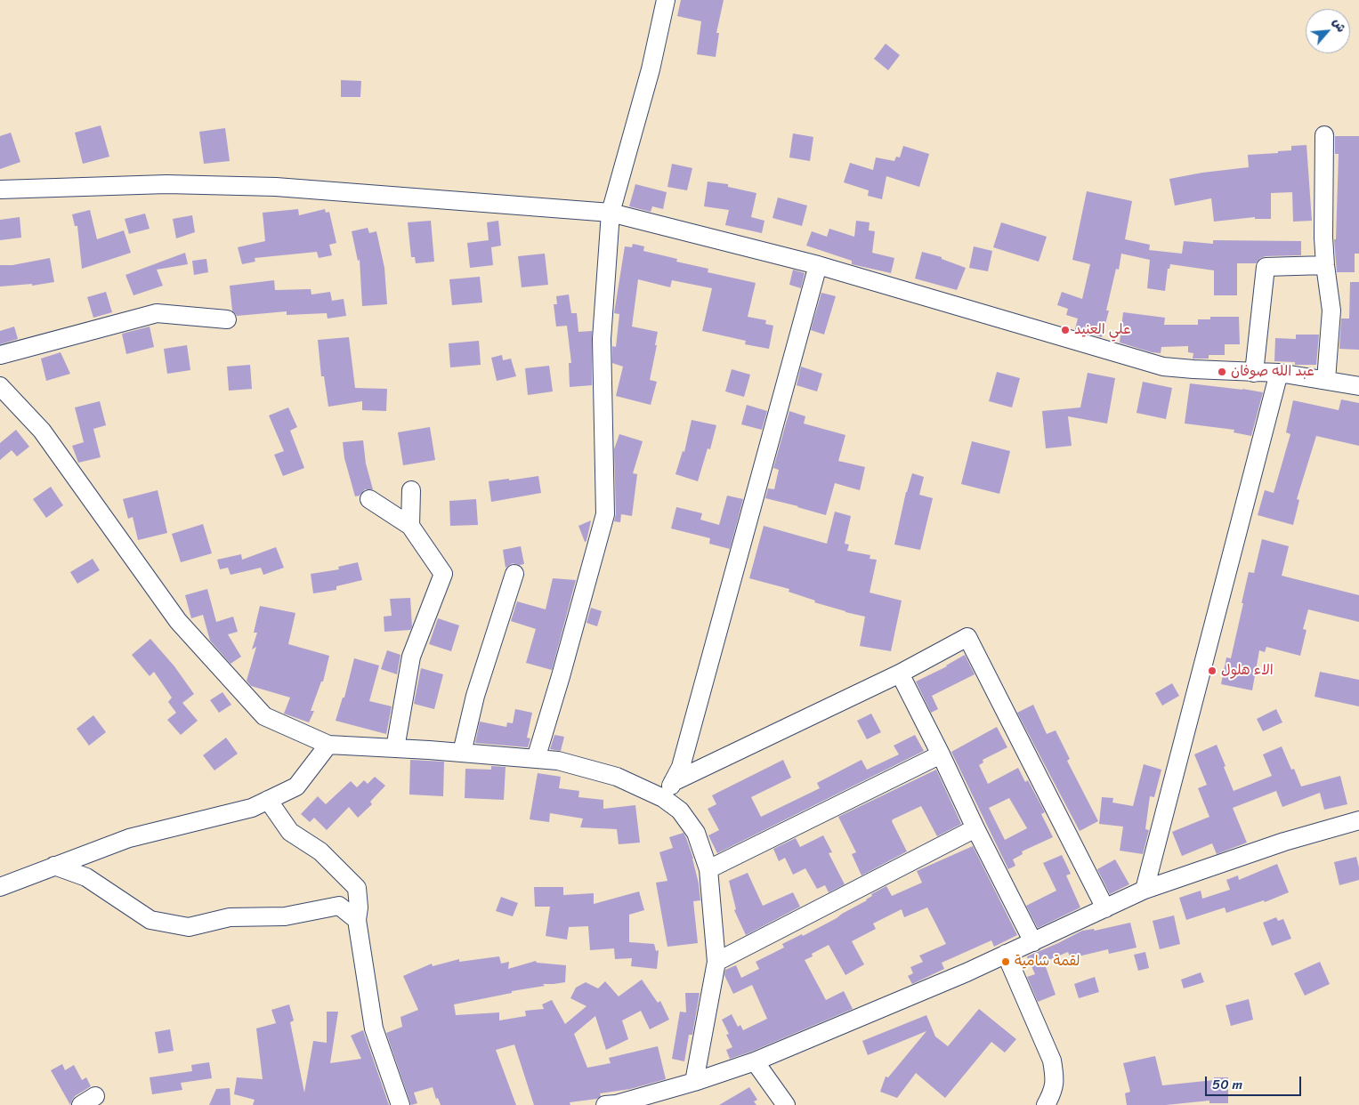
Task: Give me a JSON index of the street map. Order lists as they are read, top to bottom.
{
  "places": [
    "علي العنيد",
    "عبد الله صوفان",
    "الاء هلول",
    "لقمة شامية"
  ],
  "scale_bar": "50 m",
  "north": "top right"
}
